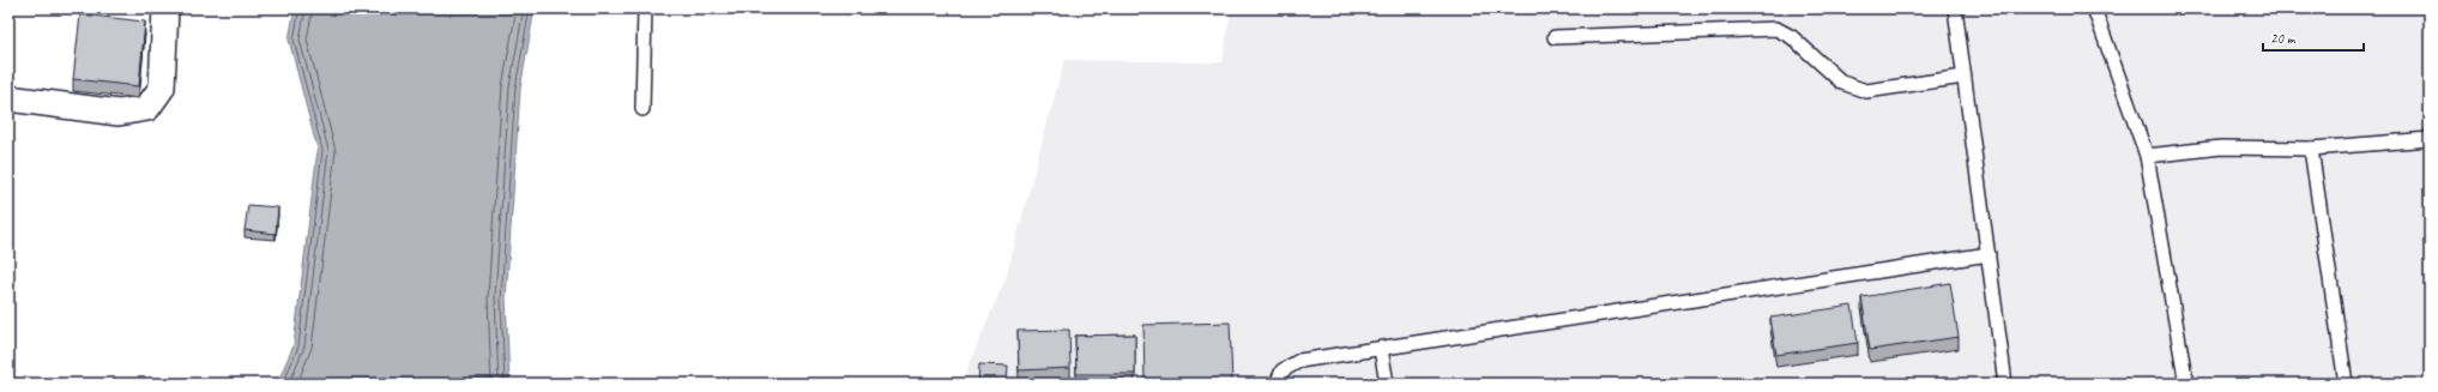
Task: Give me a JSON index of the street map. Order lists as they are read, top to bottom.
{
  "scale_bar": "20 m"
}
